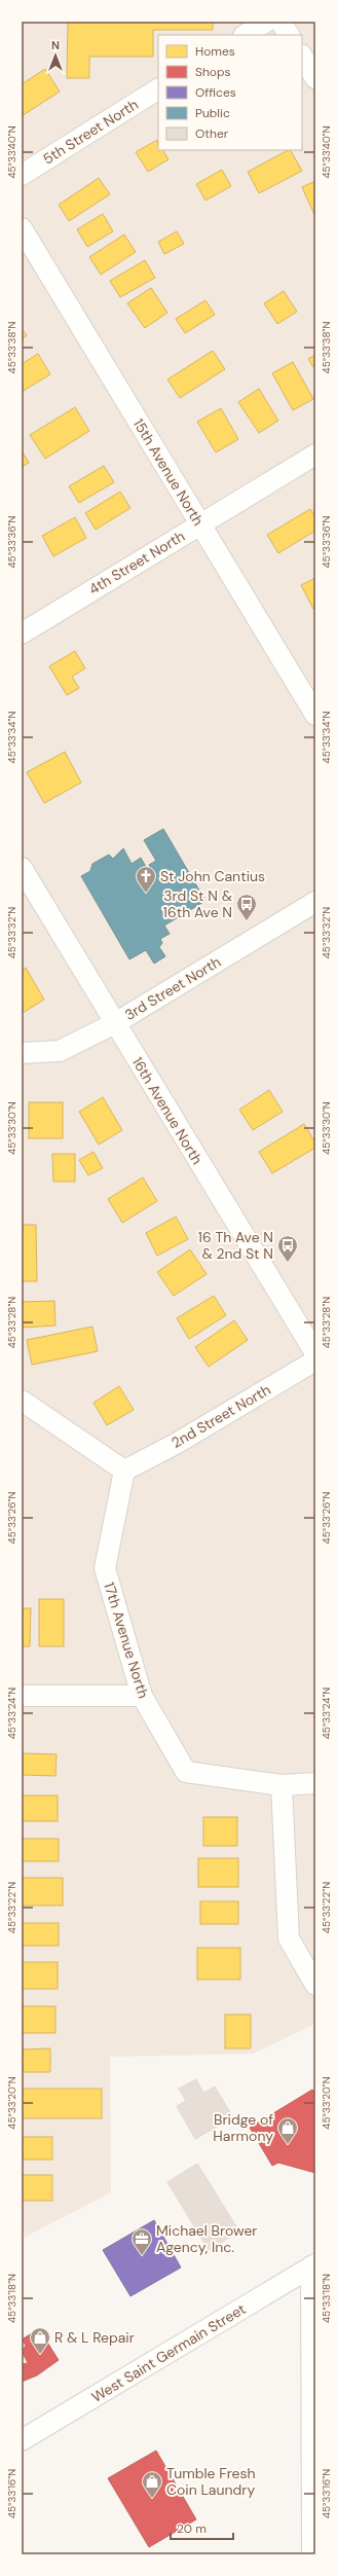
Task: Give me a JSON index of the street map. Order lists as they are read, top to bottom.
{
  "streets": {
    "street": [
      "5th Street North",
      "15th Avenue North",
      "4th Street North",
      "3rd Street North",
      "16th Avenue North",
      "2nd Street North",
      "17th Avenue North",
      "West Saint Germain Street"
    ]
  },
  "crossings": [
    ["15th Avenue North", "4th Street North"],
    ["3rd Street North", "16th Avenue North"],
    ["2nd Street North", "17th Avenue North"]
  ],
  "places": {
    "church": ["St John Cantius"],
    "bus stop": ["3rd St N & 16th Ave N", "16 Th Ave N & 2nd St N"],
    "shop": ["Bridge of Harmony", "R & L Repair", "Tumble Fresh Coin Laundry"],
    "office": ["Michael Brower Agency, Inc."]
  },
  "legend": [
    "Homes",
    "Shops",
    "Offices",
    "Public",
    "Other"
  ],
  "scale_bar": "20 m",
  "north": "top",
  "coordinates": [
    "45°33'40\"N",
    "45°33'38\"N",
    "45°33'36\"N",
    "45°33'34\"N",
    "45°33'32\"N",
    "45°33'30\"N",
    "45°33'28\"N",
    "45°33'26\"N",
    "45°33'24\"N",
    "45°33'22\"N",
    "45°33'20\"N",
    "45°33'18\"N",
    "45°33'16\"N"
  ]
}
